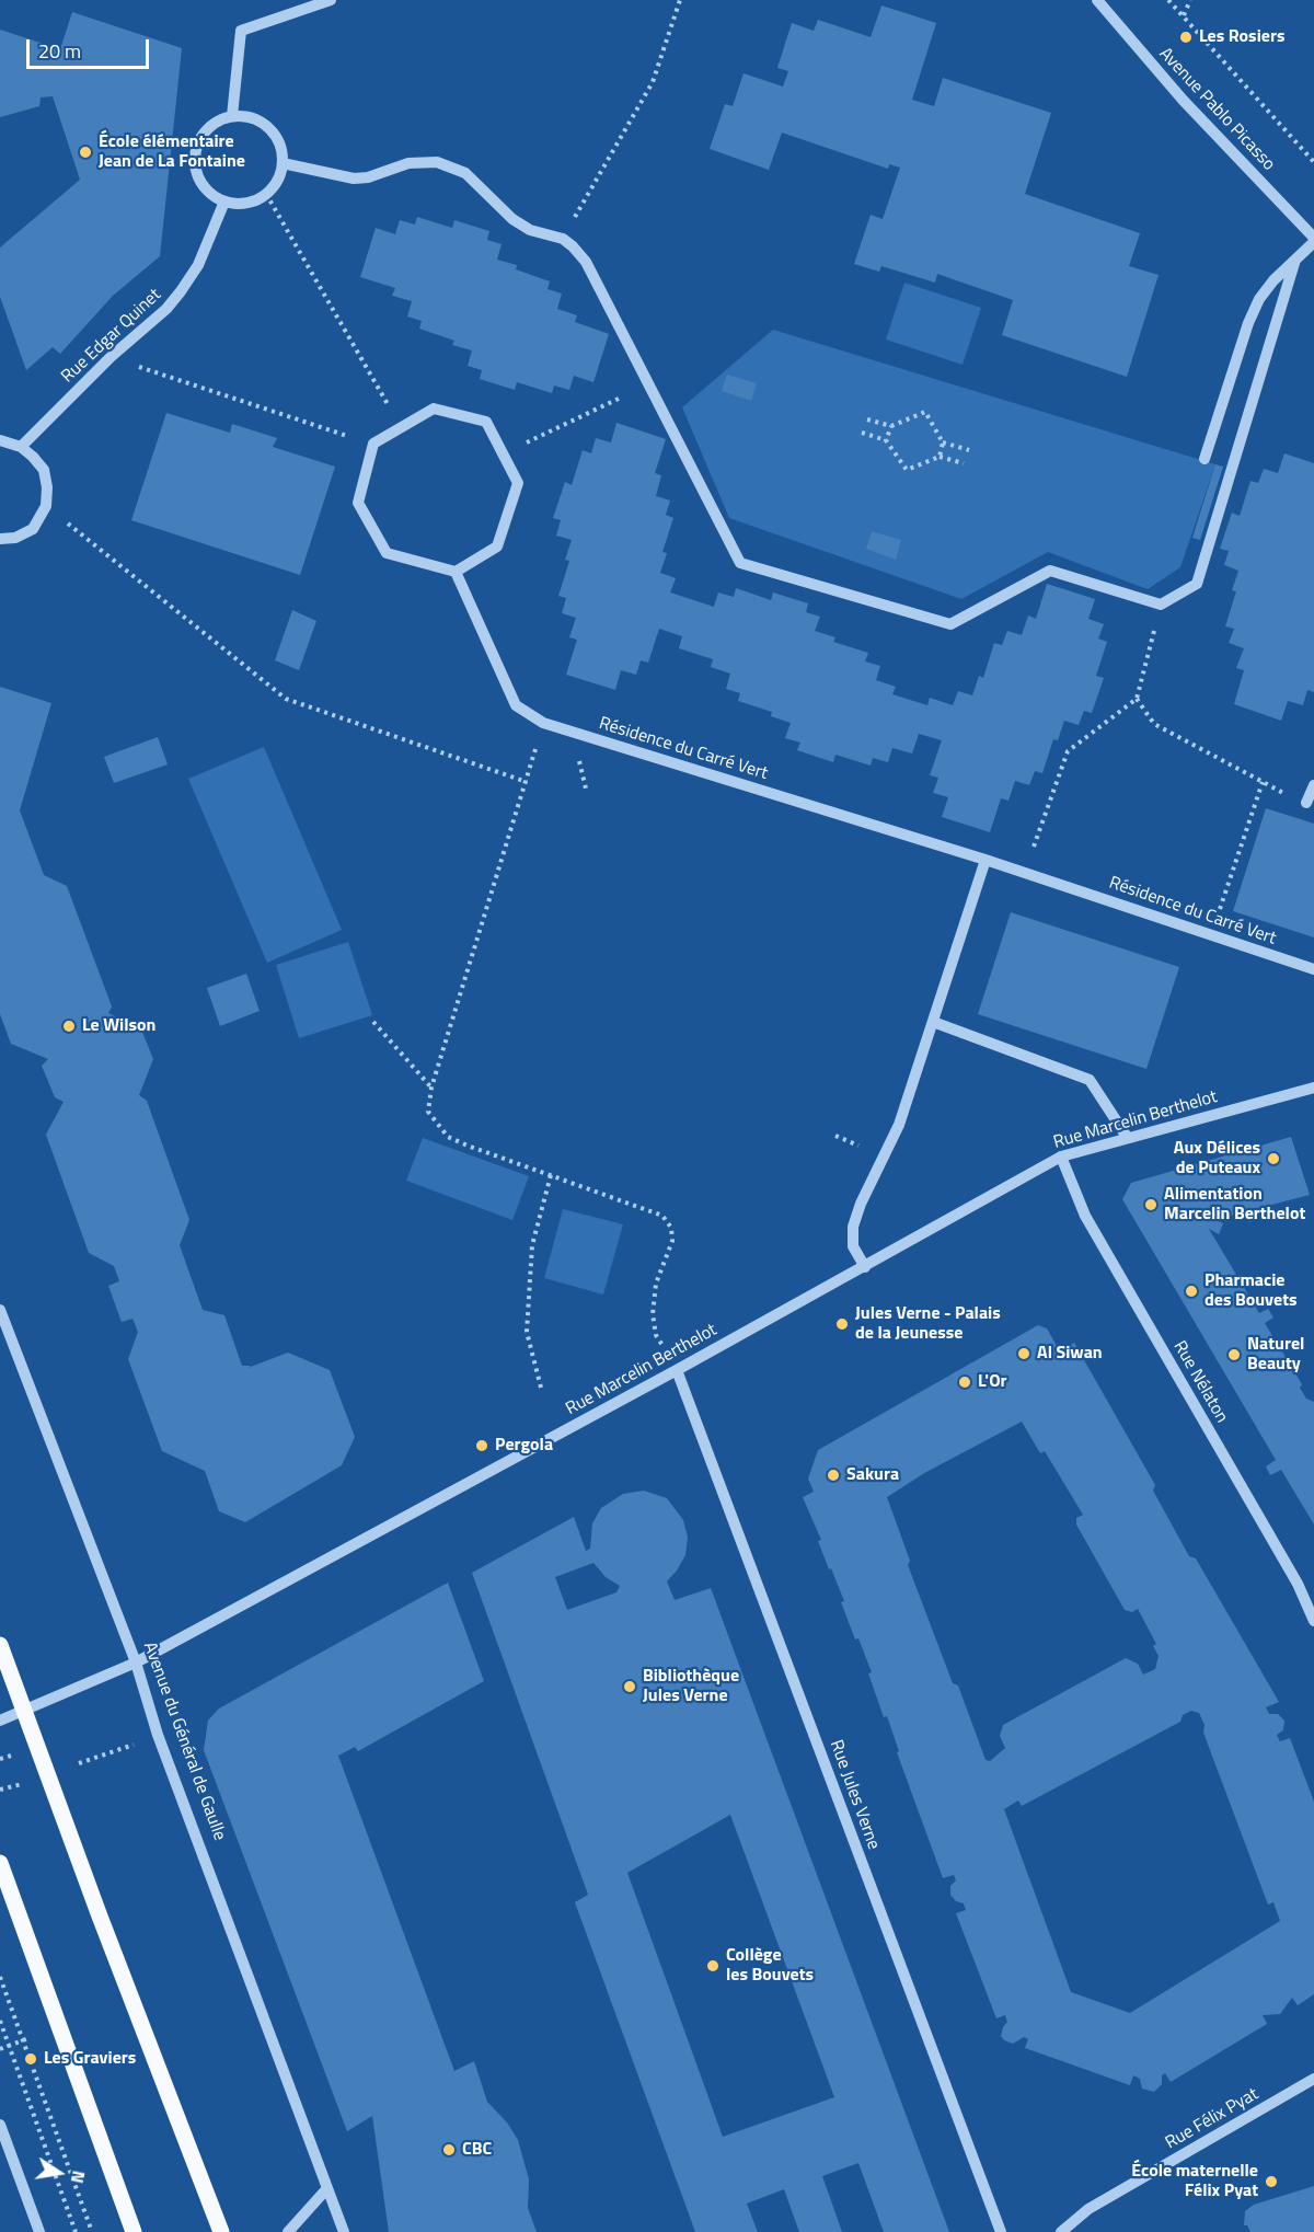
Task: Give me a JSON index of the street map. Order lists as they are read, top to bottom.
{
  "streets": {
    "street": [
      "Avenue Pablo Picasso",
      "Rue Edgar Quinet",
      "Résidence du Carré Vert",
      "Rue Marcelin Berthelot",
      "Rue Nélaton",
      "Avenue du Général de Gaulle",
      "Rue Jules Verne",
      "Rue Félix Pyat"
    ]
  },
  "crossings": [
    ["Rue Marcelin Berthelot", "Rue Nélaton"],
    ["Rue Marcelin Berthelot", "Avenue du Général de Gaulle"],
    ["Rue Marcelin Berthelot", "Rue Jules Verne"]
  ],
  "places": [
    "Les Rosiers",
    "École élémentaire Jean de La Fontaine",
    "Le Wilson",
    "Aux Délices de Puteaux",
    "Alimentation Marcelin Berthelot",
    "Pharmacie des Bouvets",
    "Jules Verne - Palais de la Jeunesse",
    "Al Siwan",
    "Naturel Beauty",
    "L'Or",
    "Pergola",
    "Sakura",
    "Bibliothèque Jules Verne",
    "Collège les Bouvets",
    "Les Graviers",
    "CBC",
    "École maternelle Félix Pyat"
  ],
  "scale_bar": "20 m",
  "north": "right"
}
